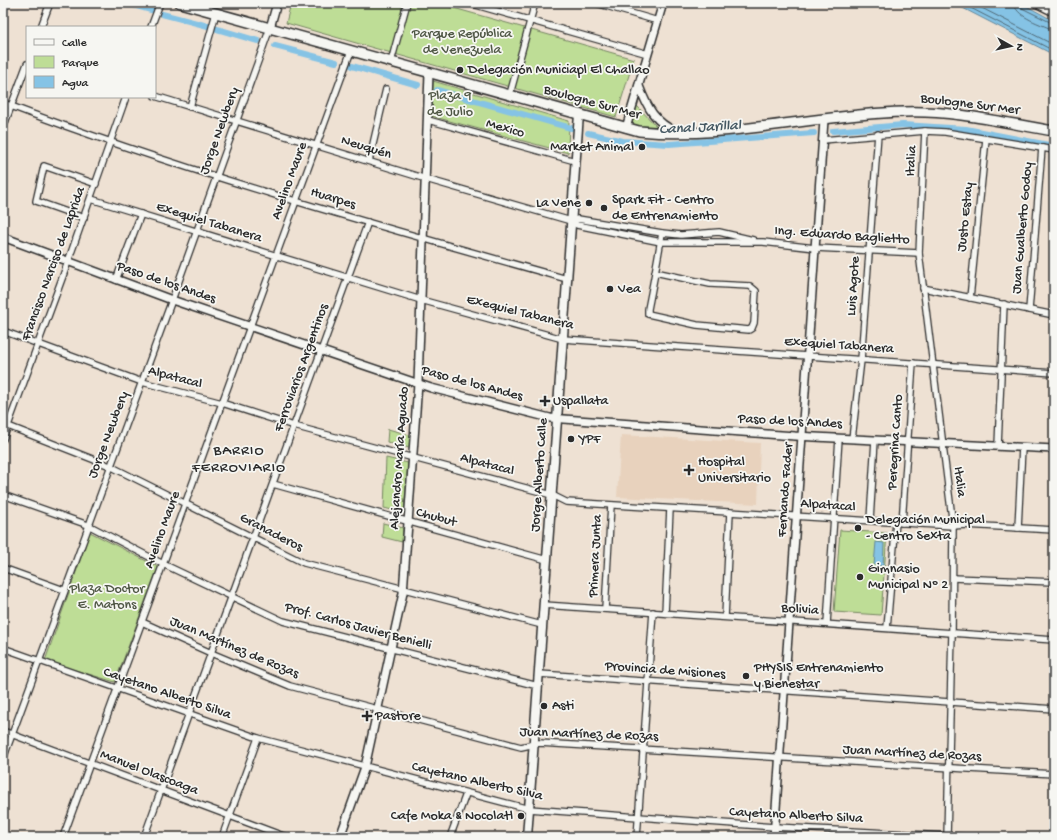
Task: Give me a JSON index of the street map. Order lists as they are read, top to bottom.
{
  "streets": {
    "main road": ["Boulogne Sur Mer", "Jorge Alberto Calle"],
    "street": [
      "Mexico",
      "Jorge Newbery",
      "Neuquén",
      "Italia",
      "Avelino Maure",
      "Huarpes",
      "Justo Estay",
      "Exequiel Tabanera",
      "Juan Gualberto Godoy",
      "Ing. Eduardo Baglietto",
      "Francisco Narciso de Laprida",
      "Paso de los Andes",
      "Luis Agote",
      "Ferroviarios Argentinos",
      "Alpatacal",
      "Peregrina Canto",
      "Alejandro María Aguado",
      "Fernando Fader",
      "Chubut",
      "Granaderos",
      "Primera Junta",
      "Bolivia",
      "Prof. Carlos Javier Benielli",
      "Juan Martínez de Rozas",
      "Provincia de Misiones",
      "Cayetano Alberto Silva",
      "Manuel Olascoaga"
    ]
  },
  "crossings": [
    ["Boulogne Sur Mer", "Jorge Newbery"],
    ["Boulogne Sur Mer", "Avelino Maure"],
    ["Boulogne Sur Mer", "Alejandro María Aguado"],
    ["Boulogne Sur Mer", "Jorge Alberto Calle"],
    ["Boulogne Sur Mer", "Fernando Fader"],
    ["Mexico", "Alejandro María Aguado"],
    ["Mexico", "Jorge Alberto Calle"],
    ["Jorge Newbery", "Neuquén"],
    ["Jorge Newbery", "Huarpes"],
    ["Jorge Newbery", "Exequiel Tabanera"],
    ["Jorge Newbery", "Paso de los Andes"],
    ["Jorge Newbery", "Alpatacal"],
    ["Jorge Newbery", "Granaderos"],
    ["Jorge Newbery", "Prof. Carlos Javier Benielli"],
    ["Jorge Newbery", "Cayetano Alberto Silva"],
    ["Jorge Newbery", "Manuel Olascoaga"],
    ["Neuquén", "Avelino Maure"],
    ["Neuquén", "Ing. Eduardo Baglietto"],
    ["Neuquén", "Alejandro María Aguado"],
    ["Neuquén", "Jorge Alberto Calle"],
    ["Italia", "Exequiel Tabanera"],
    ["Italia", "Ing. Eduardo Baglietto"],
    ["Italia", "Paso de los Andes"],
    ["Italia", "Alpatacal"],
    ["Italia", "Bolivia"],
    ["Italia", "Juan Martínez de Rozas"],
    ["Italia", "Provincia de Misiones"],
    ["Italia", "Cayetano Alberto Silva"],
    ["Avelino Maure", "Huarpes"],
    ["Avelino Maure", "Exequiel Tabanera"],
    ["Avelino Maure", "Paso de los Andes"],
    ["Avelino Maure", "Alpatacal"],
    ["Avelino Maure", "Granaderos"],
    ["Avelino Maure", "Prof. Carlos Javier Benielli"],
    ["Avelino Maure", "Juan Martínez de Rozas"],
    ["Avelino Maure", "Cayetano Alberto Silva"],
    ["Avelino Maure", "Manuel Olascoaga"],
    ["Huarpes", "Francisco Narciso de Laprida"],
    ["Huarpes", "Ferroviarios Argentinos"],
    ["Huarpes", "Alejandro María Aguado"],
    ["Huarpes", "Jorge Alberto Calle"],
    ["Exequiel Tabanera", "Juan Gualberto Godoy"],
    ["Exequiel Tabanera", "Francisco Narciso de Laprida"],
    ["Exequiel Tabanera", "Luis Agote"],
    ["Exequiel Tabanera", "Ferroviarios Argentinos"],
    ["Exequiel Tabanera", "Peregrina Canto"],
    ["Exequiel Tabanera", "Alejandro María Aguado"],
    ["Exequiel Tabanera", "Jorge Alberto Calle"],
    ["Exequiel Tabanera", "Fernando Fader"],
    ["Juan Gualberto Godoy", "Paso de los Andes"],
    ["Ing. Eduardo Baglietto", "Luis Agote"],
    ["Ing. Eduardo Baglietto", "Jorge Alberto Calle"],
    ["Ing. Eduardo Baglietto", "Fernando Fader"],
    ["Francisco Narciso de Laprida", "Paso de los Andes"],
    ["Francisco Narciso de Laprida", "Alpatacal"],
    ["Francisco Narciso de Laprida", "Granaderos"],
    ["Paso de los Andes", "Luis Agote"],
    ["Paso de los Andes", "Ferroviarios Argentinos"],
    ["Paso de los Andes", "Peregrina Canto"],
    ["Paso de los Andes", "Alejandro María Aguado"],
    ["Paso de los Andes", "Jorge Alberto Calle"],
    ["Paso de los Andes", "Fernando Fader"],
    ["Ferroviarios Argentinos", "Alpatacal"],
    ["Ferroviarios Argentinos", "Chubut"],
    ["Ferroviarios Argentinos", "Granaderos"],
    ["Ferroviarios Argentinos", "Prof. Carlos Javier Benielli"],
    ["Ferroviarios Argentinos", "Juan Martínez de Rozas"],
    ["Ferroviarios Argentinos", "Cayetano Alberto Silva"],
    ["Ferroviarios Argentinos", "Manuel Olascoaga"],
    ["Alpatacal", "Peregrina Canto"],
    ["Alpatacal", "Alejandro María Aguado"],
    ["Alpatacal", "Jorge Alberto Calle"],
    ["Alpatacal", "Fernando Fader"],
    ["Alpatacal", "Primera Junta"],
    ["Peregrina Canto", "Bolivia"],
    ["Alejandro María Aguado", "Chubut"],
    ["Alejandro María Aguado", "Granaderos"],
    ["Alejandro María Aguado", "Prof. Carlos Javier Benielli"],
    ["Alejandro María Aguado", "Juan Martínez de Rozas"],
    ["Alejandro María Aguado", "Cayetano Alberto Silva"],
    ["Jorge Alberto Calle", "Chubut"],
    ["Jorge Alberto Calle", "Granaderos"],
    ["Jorge Alberto Calle", "Bolivia"],
    ["Jorge Alberto Calle", "Prof. Carlos Javier Benielli"],
    ["Jorge Alberto Calle", "Juan Martínez de Rozas"],
    ["Jorge Alberto Calle", "Provincia de Misiones"],
    ["Jorge Alberto Calle", "Cayetano Alberto Silva"],
    ["Fernando Fader", "Bolivia"],
    ["Fernando Fader", "Juan Martínez de Rozas"],
    ["Fernando Fader", "Provincia de Misiones"],
    ["Fernando Fader", "Cayetano Alberto Silva"],
    ["Primera Junta", "Bolivia"]
  ],
  "districts": ["BARRIO FERROVIARIO"],
  "water": ["Canal Jarillal"],
  "parks": ["Parque República de Venezuela", "Plaza 9 de Julio", "Plaza Doctor E. Matons"],
  "places": {
    "other": [
      "Delegación Municiapl El Challao",
      "Market Animal",
      "La Vene",
      "Spark Fit - Centro de Entrenamiento",
      "Vea",
      "YPF",
      "Delegación Municipal - Centro Sexta",
      "Gimnasio Municipal Nº 2",
      "PHYSIS Entrenamiento y Bienestar",
      "Asti",
      "Cafe Moka & Nocolatl"
    ],
    "health": ["Uspallata", "Hospital Universitario", "Pastore"]
  },
  "legend": ["Calle", "Parque", "Agua"],
  "north": "right"
}
